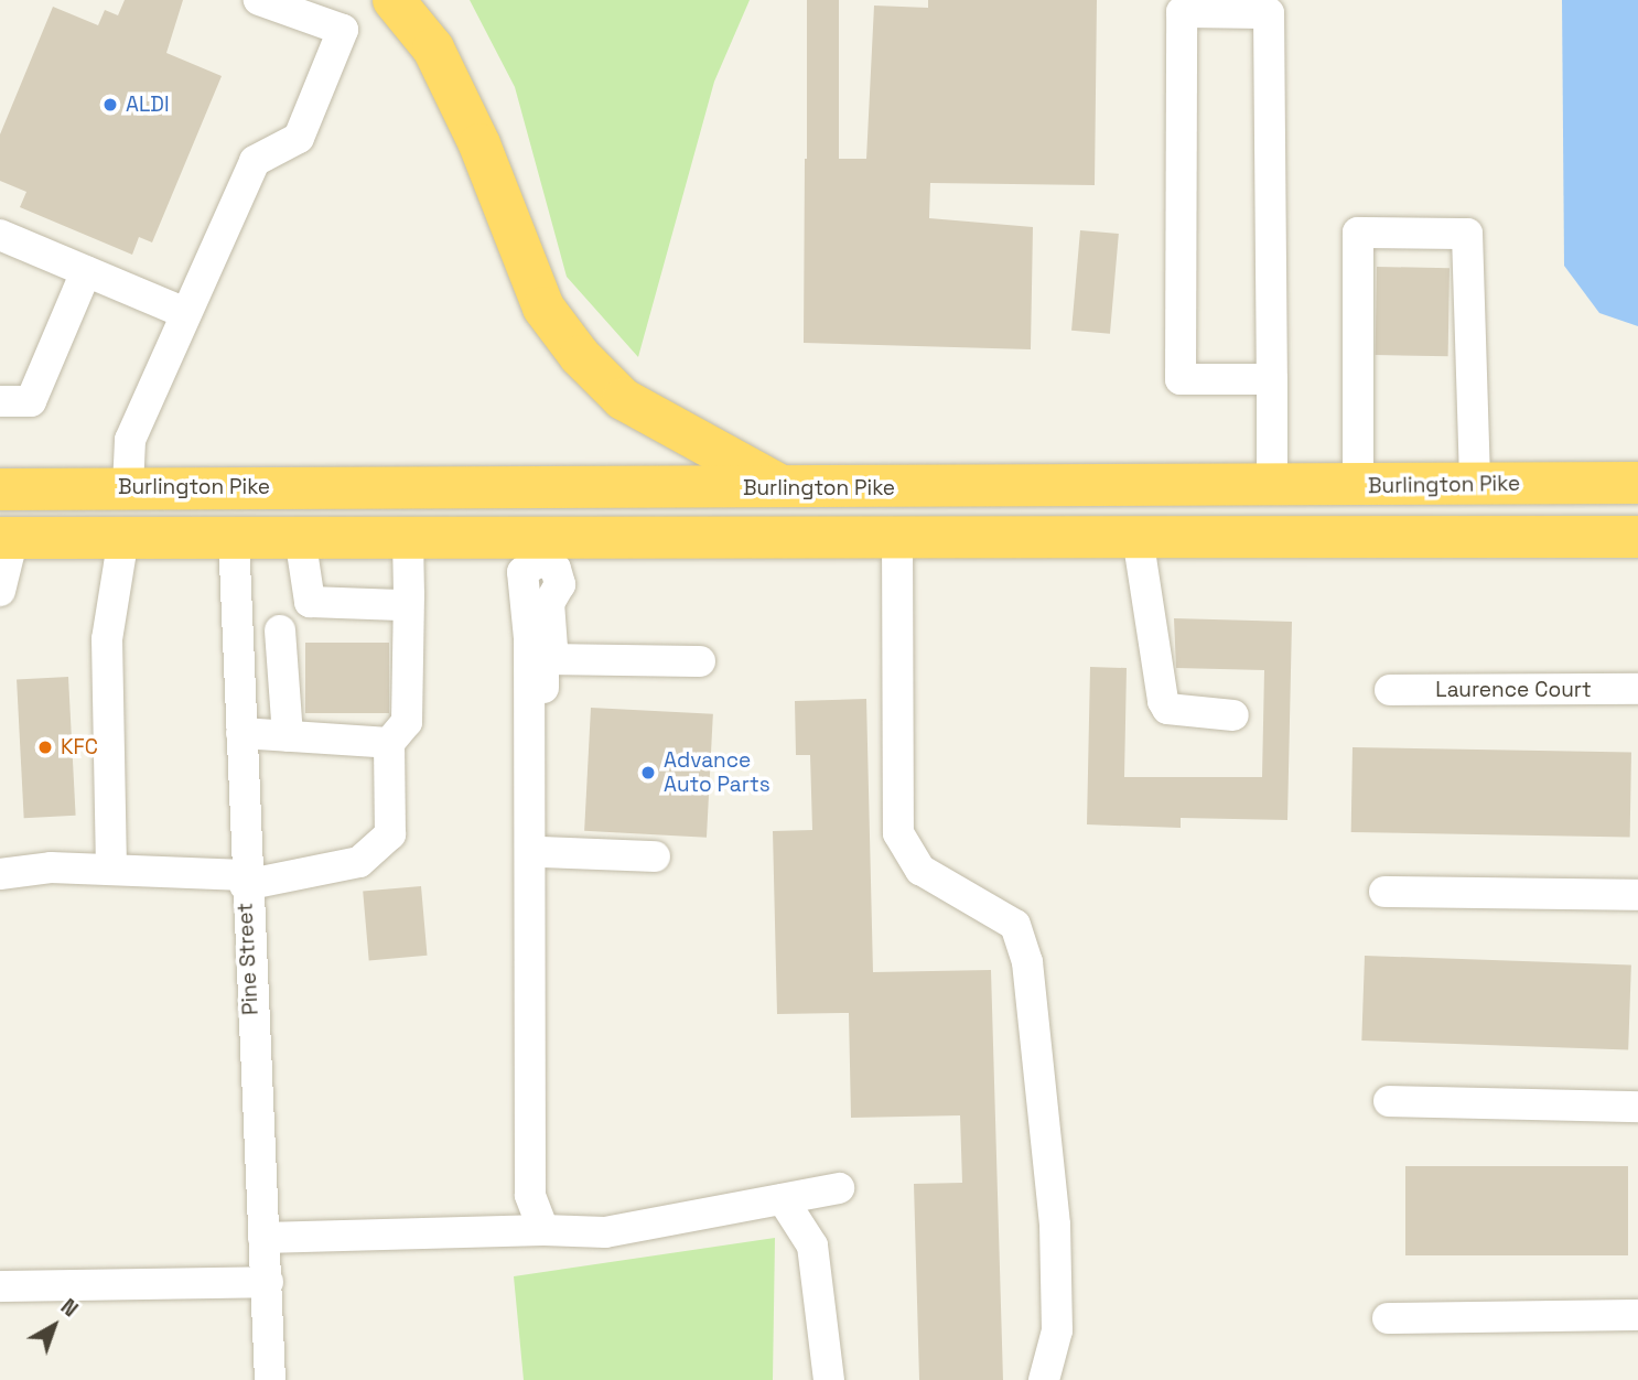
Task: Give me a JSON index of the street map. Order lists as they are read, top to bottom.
{
  "streets": {
    "highway": ["Burlington Pike"],
    "street": ["Laurence Court", "Pine Street"]
  },
  "places": ["ALDI", "KFC", "Advance Auto Parts"],
  "north": "top right"
}
